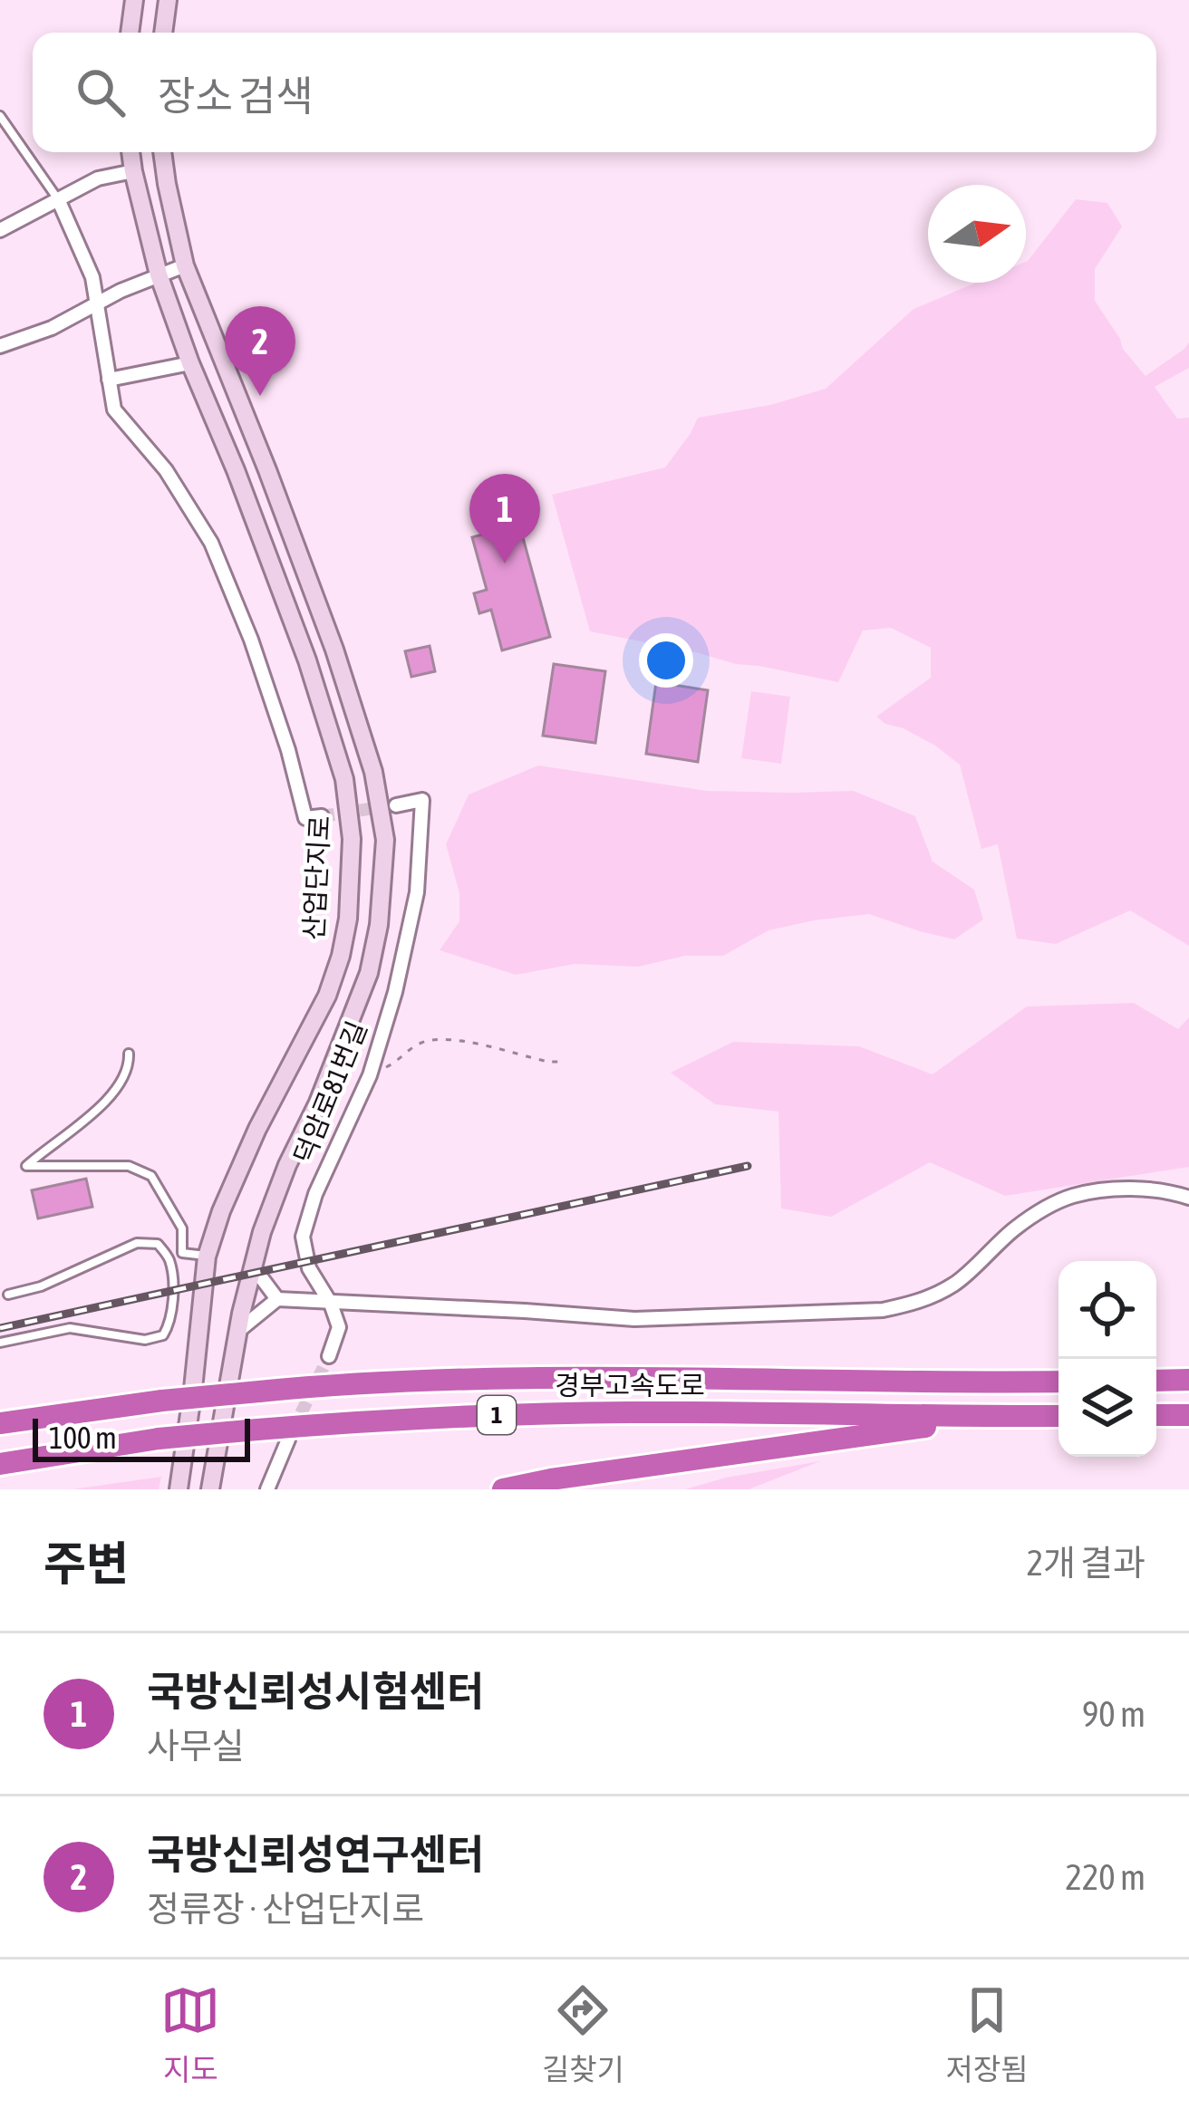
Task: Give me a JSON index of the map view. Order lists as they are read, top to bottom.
{
  "streets": {
    "highway": ["경부고속도로", "1"],
    "main road": ["산업단지로"],
    "street": ["덕암로81번길"]
  },
  "scale_bar": "100 m",
  "north": "right",
  "page": {
    "search": "장소 검색",
    "pins": ["2", "1"],
    "scale": "100 m",
    "heading": ["주변", "2개 결과"],
    "list": [
      {
        "mark": "1",
        "name": "국방신뢰성시험센터",
        "note": "사무실",
        "value": "90 m"
      },
      {
        "mark": "2",
        "name": "국방신뢰성연구센터",
        "note": "정류장 · 산업단지로",
        "value": "220 m"
      }
    ],
    "nav": ["지도", "길찾기", "저장됨"]
  }
}
